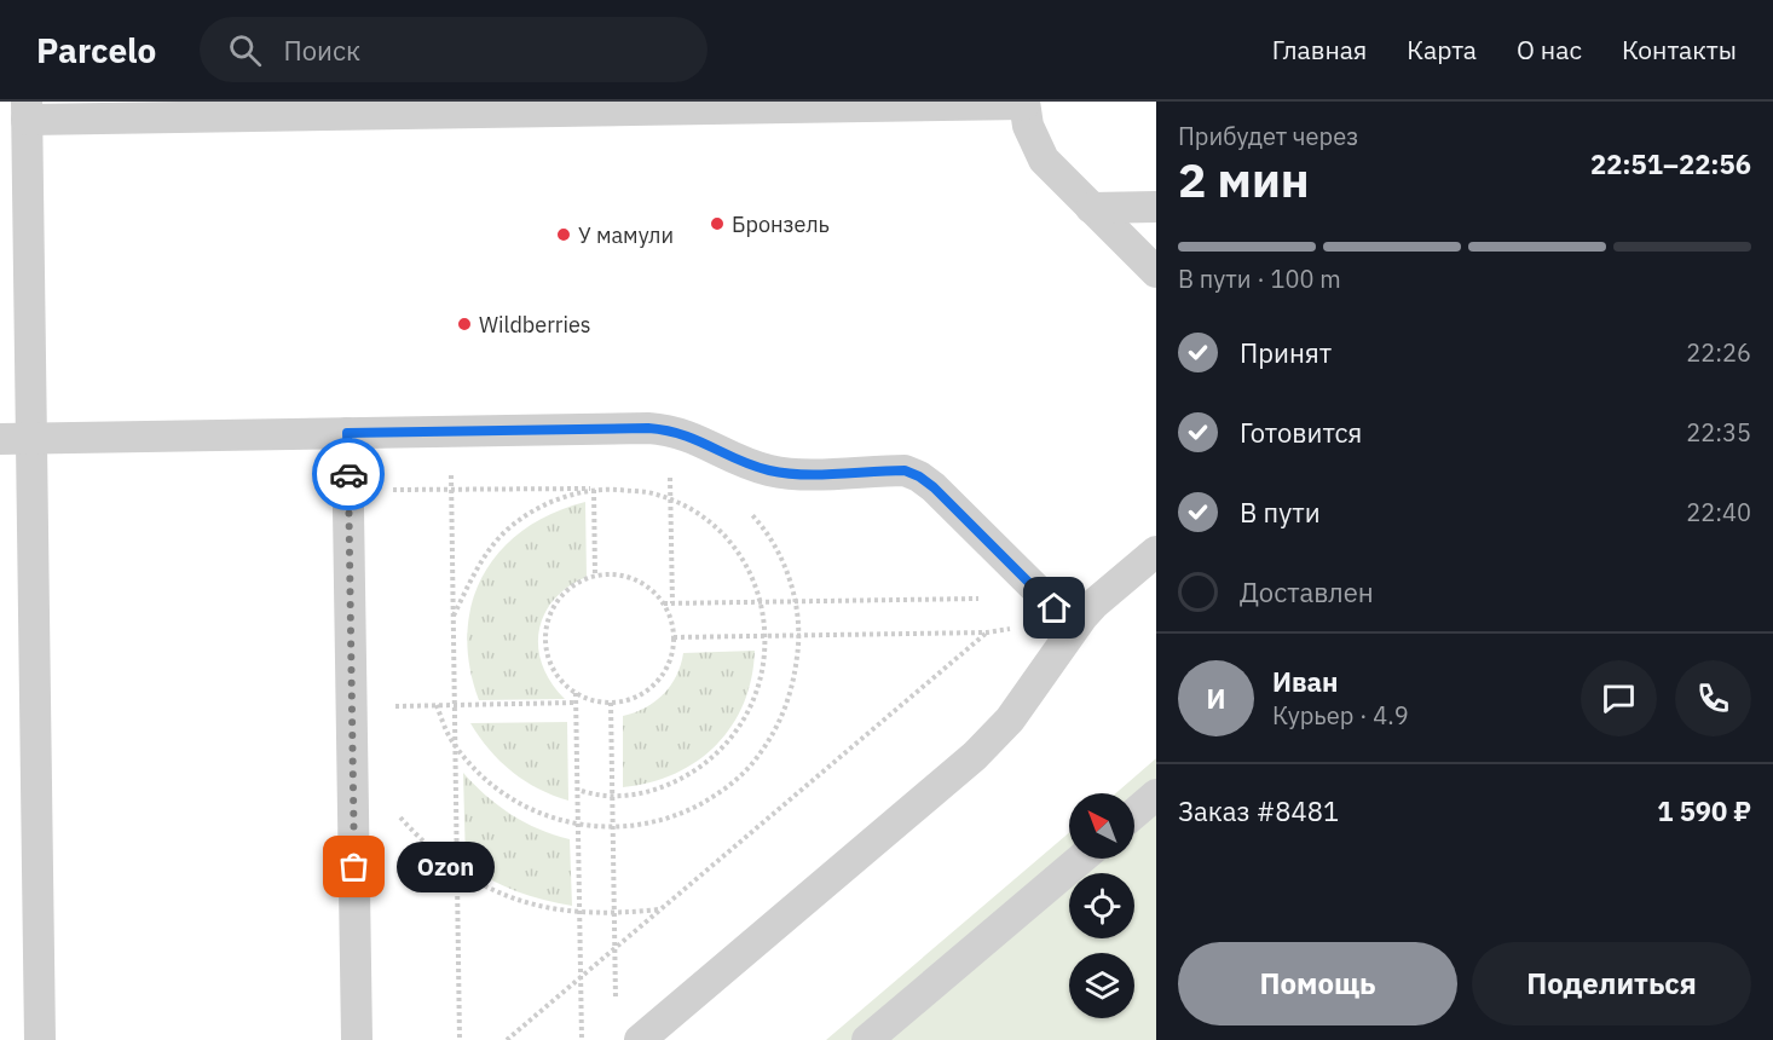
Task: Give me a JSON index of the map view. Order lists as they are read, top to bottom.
{
  "places": [
    "Бронзель",
    "У мамули",
    "Wildberries",
    "Ozon"
  ],
  "north": "top left",
  "page": {
    "header": "Parcelo",
    "search": "Поиск",
    "nav": [
      "Главная",
      "Карта",
      "О нас",
      "Контакты"
    ],
    "heading": ["2 мин", "Прибудет через", "22:51–22:56"],
    "panel": [
      "Иван",
      "Курьер · 4.9",
      "Заказ #8481",
      "1 590 ₽"
    ],
    "bar": "В пути · 100 m",
    "list": [
      ["Принят", "22:26"],
      ["Готовится", "22:35"],
      ["В пути", "22:40"],
      "Доставлен"
    ],
    "round": "И",
    "bubble": "Ozon",
    "buttons": ["Помощь", "Поделиться"]
  }
}
